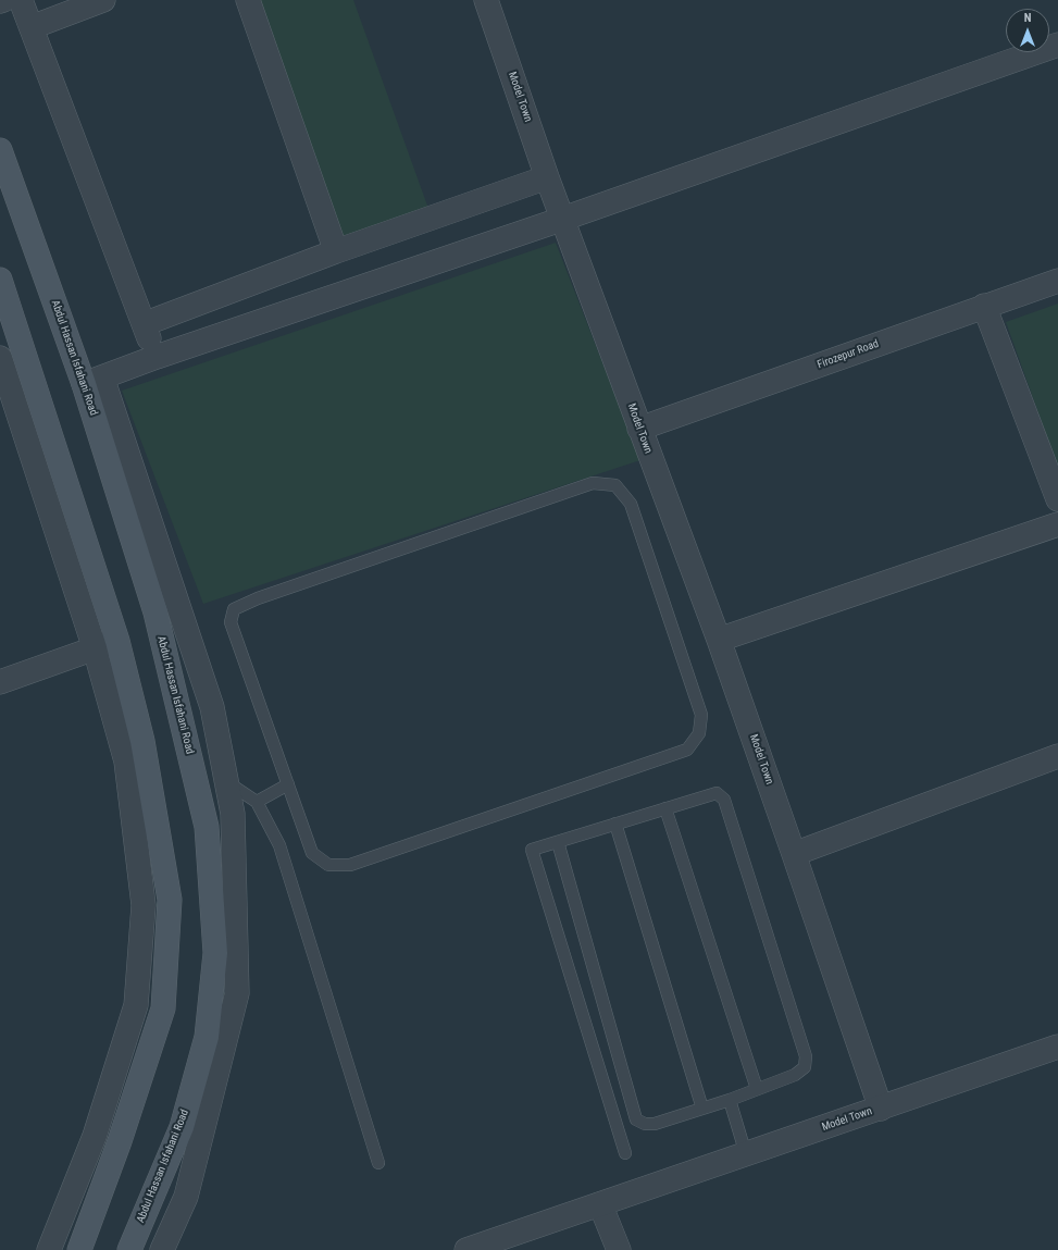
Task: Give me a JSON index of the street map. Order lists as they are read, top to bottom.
{
  "streets": {
    "main road": ["Abdul Hassan Isfahani Road"],
    "street": ["Model Town", "Firozepur Road"]
  },
  "crossings": [
    ["Model Town", "Firozepur Road"]
  ],
  "north": "top"
}
